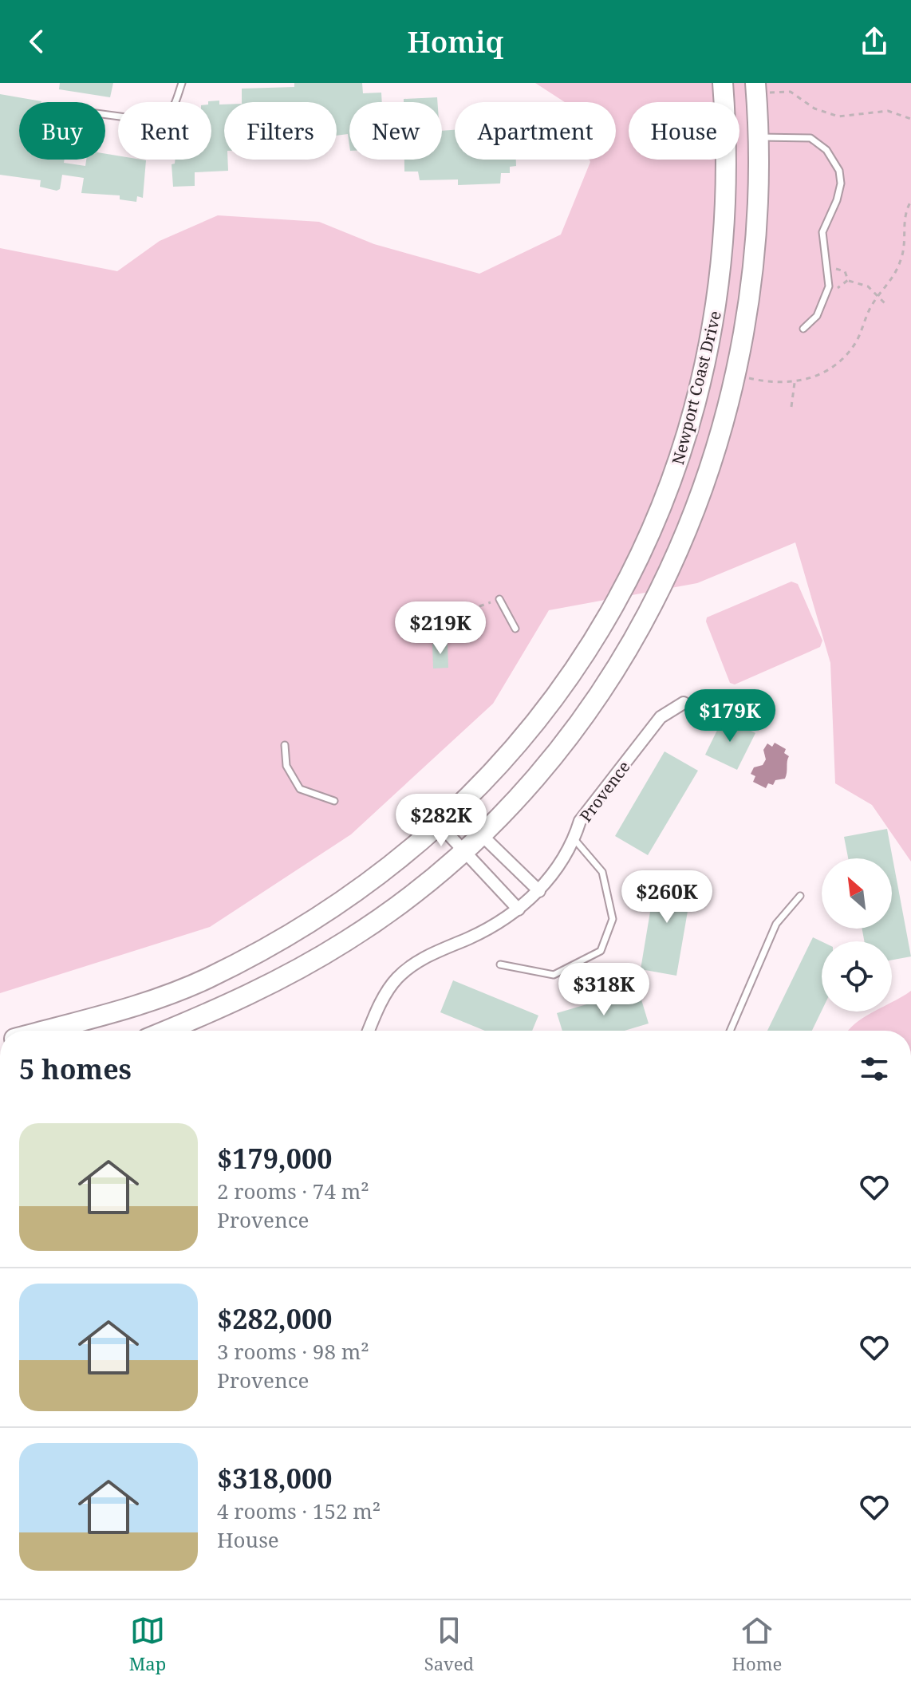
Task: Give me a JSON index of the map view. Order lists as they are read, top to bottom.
{
  "streets": {
    "main road": ["Newport Coast Drive"],
    "street": ["Provence"]
  },
  "north": "top left",
  "page": {
    "header": "Homiq",
    "chip": [
      "Buy",
      "Rent",
      "Filters",
      "New",
      "Apartment",
      "House"
    ],
    "price": [
      "$219K",
      "$179K",
      "$282K",
      "$260K",
      "$318K"
    ],
    "heading": "5 homes",
    "list": [
      {
        "name": "$179,000",
        "note": "2 rooms · 74 m² · Provence"
      },
      {
        "name": "$282,000",
        "note": "3 rooms · 98 m² · Provence"
      },
      {
        "name": "$318,000",
        "note": "4 rooms · 152 m² · House"
      }
    ],
    "tabs": ["Map", "Saved", "Home"]
  }
}
